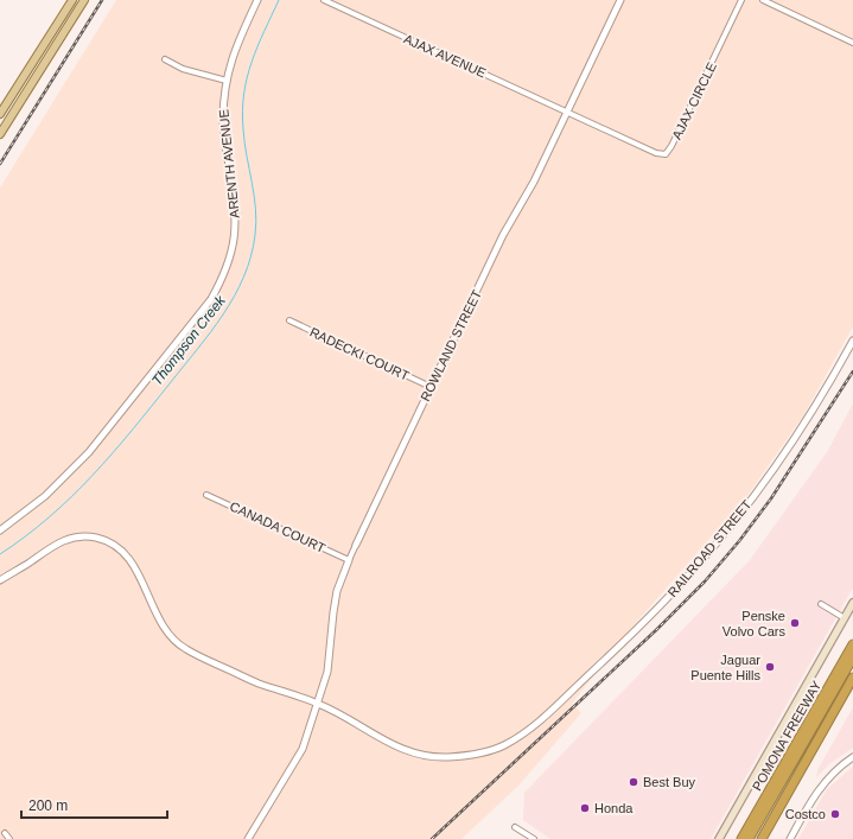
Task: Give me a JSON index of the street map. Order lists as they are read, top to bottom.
{
  "streets": {
    "highway": ["POMONA FREEWAY"],
    "street": [
      "AJAX AVENUE",
      "AJAX CIRCLE",
      "ARENTH AVENUE",
      "ROWLAND STREET",
      "RADECKI COURT",
      "CANADA COURT",
      "RAILROAD STREET"
    ]
  },
  "crossings": [
    ["AJAX AVENUE", "AJAX CIRCLE"],
    ["AJAX AVENUE", "ROWLAND STREET"],
    ["AJAX CIRCLE", "ROWLAND STREET"],
    ["ROWLAND STREET", "RADECKI COURT"],
    ["ROWLAND STREET", "CANADA COURT"],
    ["ROWLAND STREET", "RAILROAD STREET"]
  ],
  "water": ["Thompson Creek"],
  "places": [
    "Penske Volvo Cars",
    "Jaguar Puente Hills",
    "Best Buy",
    "Honda",
    "Costco"
  ],
  "scale_bar": "200 m"
}
